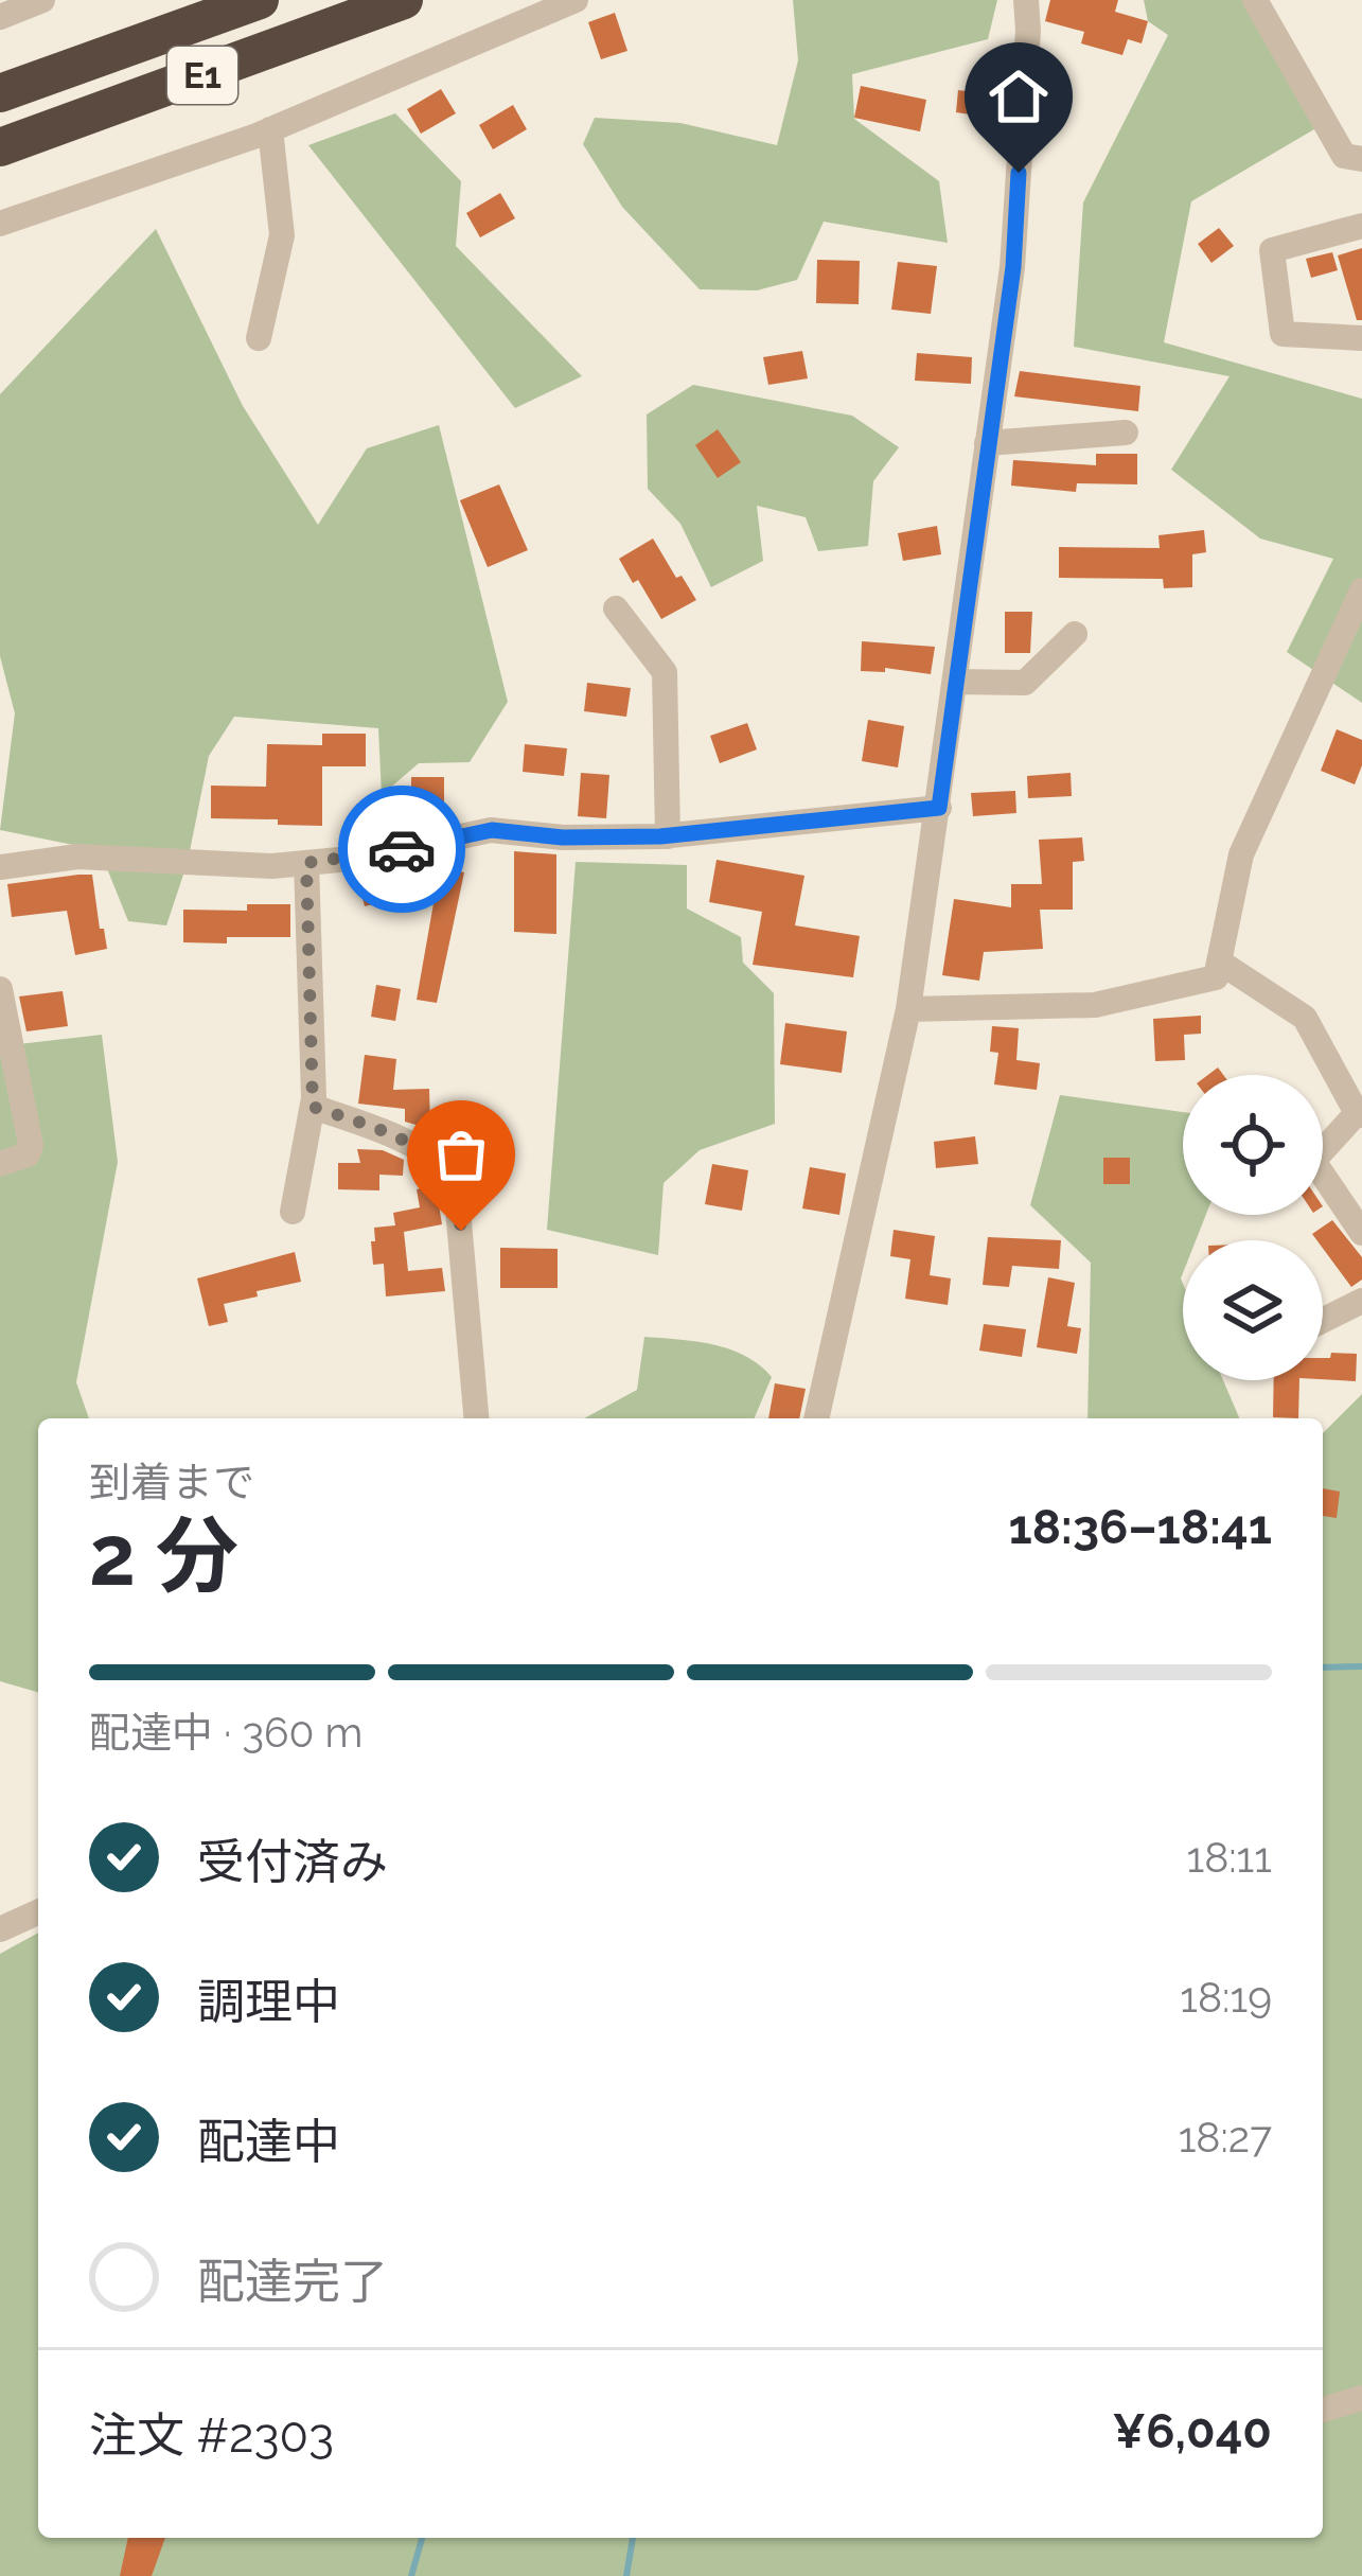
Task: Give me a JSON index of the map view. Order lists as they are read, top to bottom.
{
  "streets": {
    "highway": ["E1"]
  },
  "page": {
    "heading": ["2 分", "到着まで", "18:36–18:41"],
    "panel": ["注文 #2303", "¥6,040"],
    "bar": "配達中 · 360 m",
    "list": [
      ["受付済み", "18:11"],
      ["調理中", "18:19"],
      ["配達中", "18:27"],
      "配達完了"
    ]
  }
}
